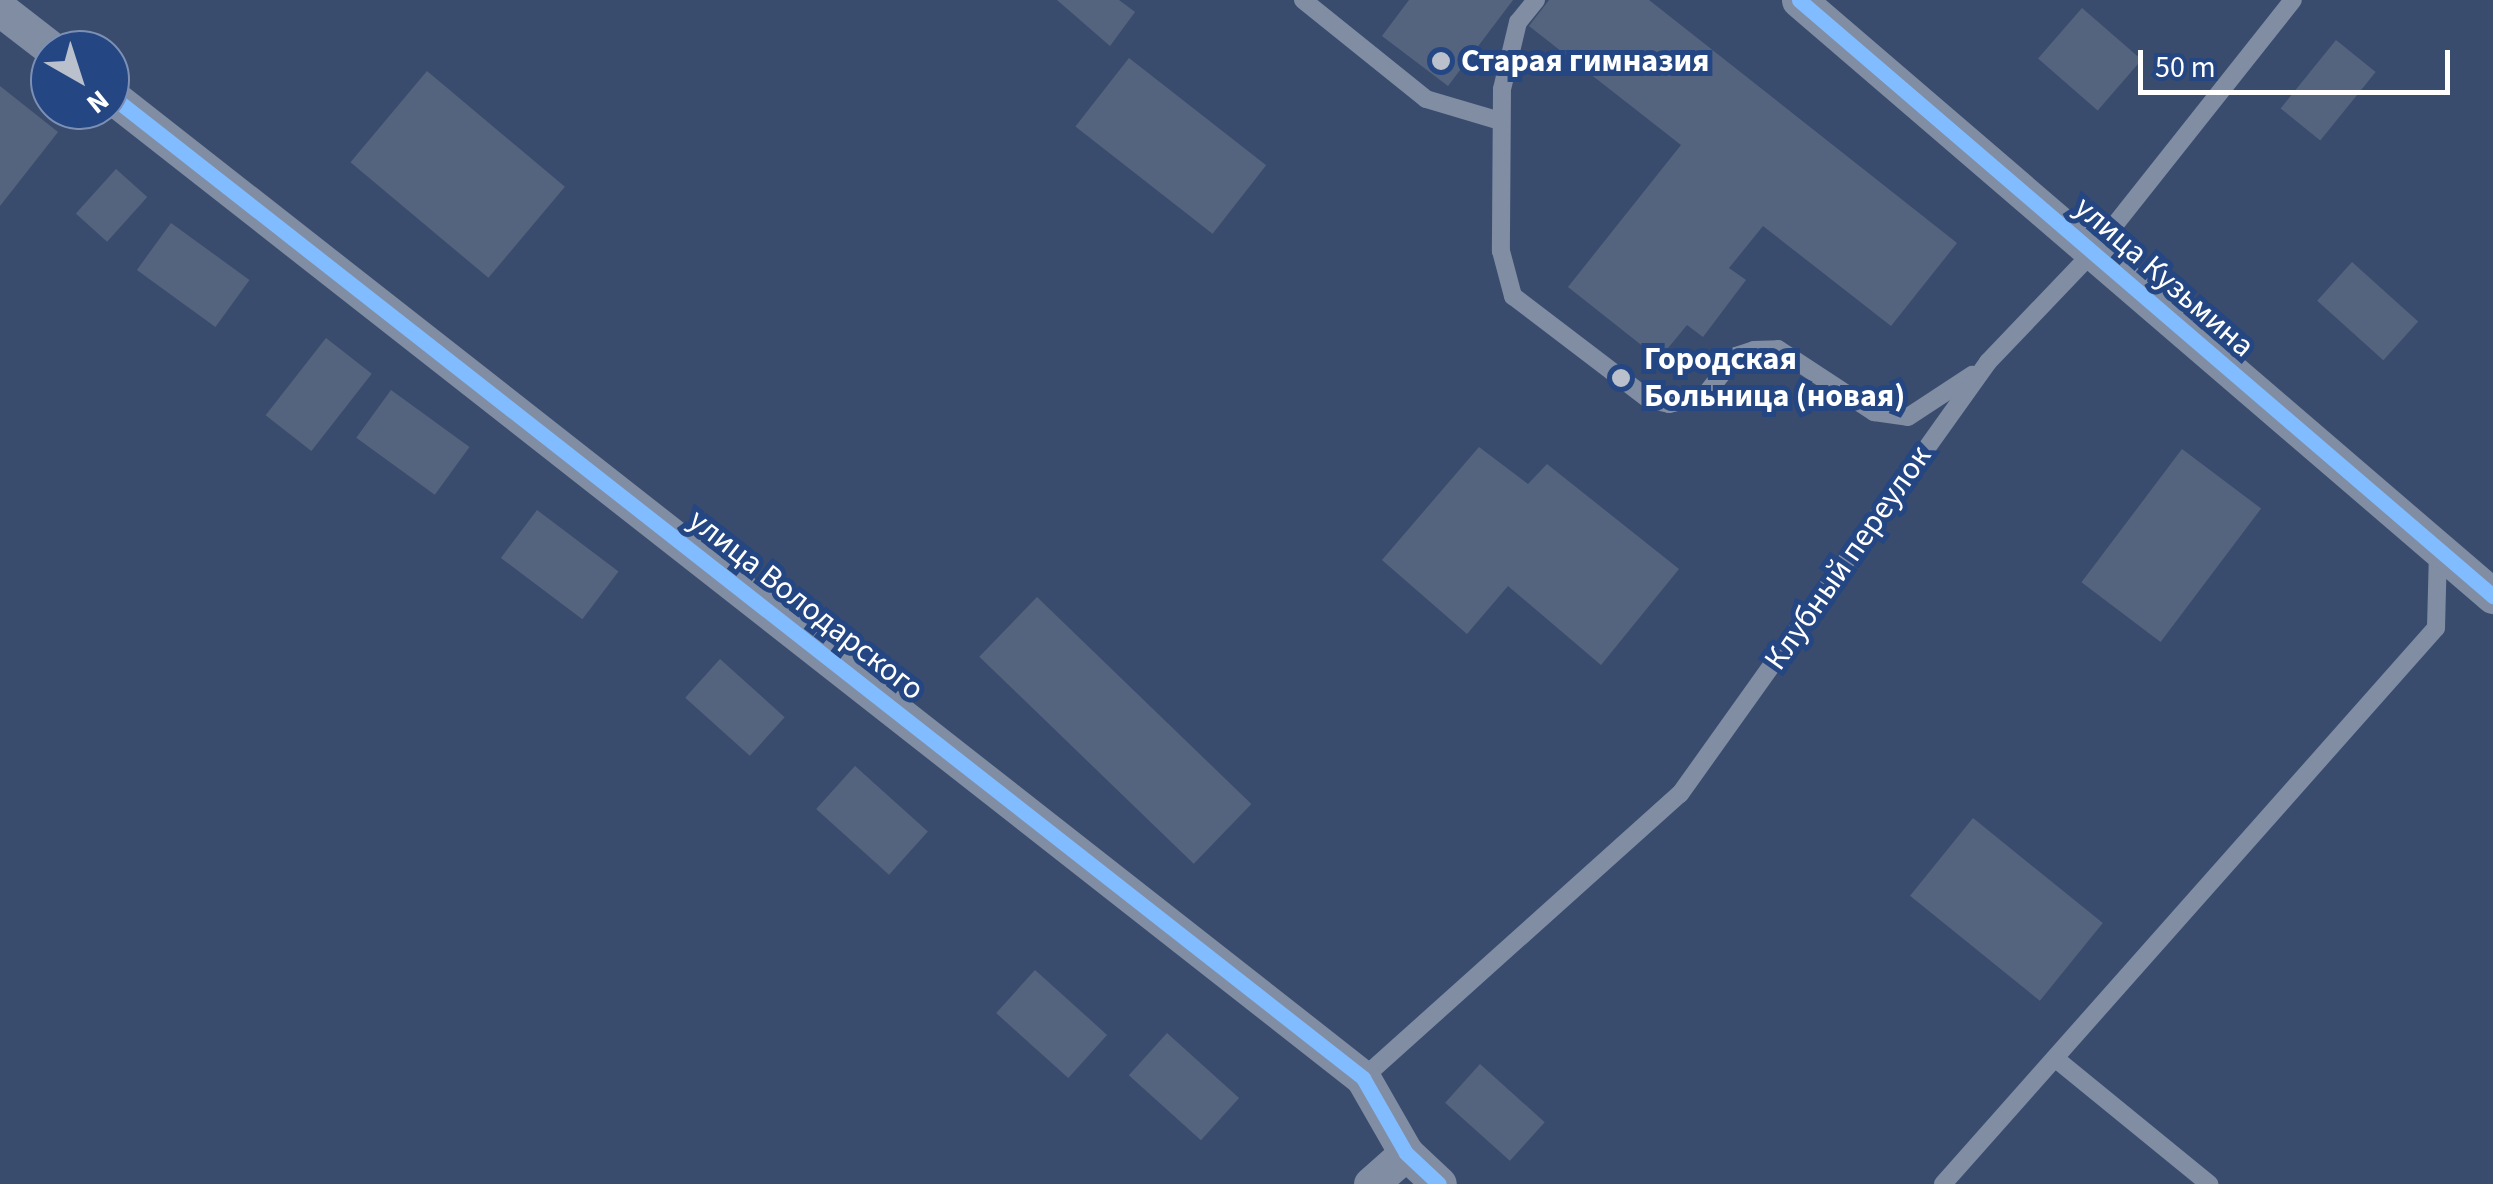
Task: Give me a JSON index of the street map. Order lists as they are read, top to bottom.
{
  "streets": {
    "street": ["улица Кузьмина", "улица Володарского"],
    "lane": ["Клубный переулок"]
  },
  "crossings": [
    ["улица Кузьмина", "Клубный переулок"],
    ["Клубный переулок", "улица Володарского"]
  ],
  "places": ["Старая гимназия", "Городская Больница (новая)"],
  "scale_bar": "50 m",
  "north": "bottom right"
}
